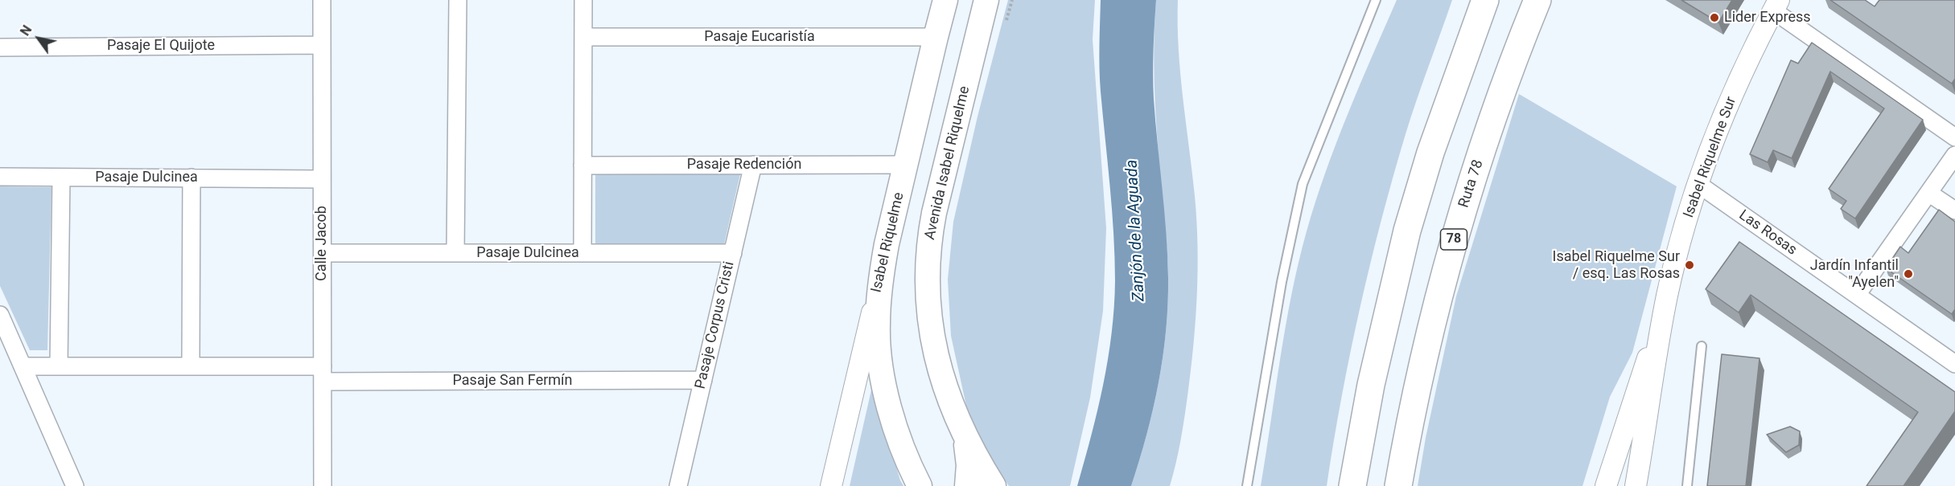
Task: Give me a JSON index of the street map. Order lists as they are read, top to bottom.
{
  "streets": {
    "highway": ["Ruta 78", "78"],
    "main road": ["Avenida Isabel Riquelme", "Isabel Riquelme"],
    "street": [
      "Pasaje Eucaristía",
      "Pasaje El Quijote",
      "Isabel Riquelme Sur",
      "Pasaje Redención",
      "Pasaje Dulcinea",
      "Las Rosas",
      "Calle Jacob",
      "Pasaje Corpus Cristi",
      "Pasaje San Fermín"
    ]
  },
  "crossings": [
    ["Pasaje Eucaristía", "Isabel Riquelme"],
    ["Pasaje El Quijote", "Calle Jacob"],
    ["Isabel Riquelme Sur", "Las Rosas"],
    ["Pasaje Redención", "Isabel Riquelme"],
    ["Pasaje Redención", "Pasaje Corpus Cristi"],
    ["Pasaje Dulcinea", "Calle Jacob"],
    ["Pasaje Dulcinea", "Pasaje Corpus Cristi"],
    ["Calle Jacob", "Pasaje San Fermín"],
    ["Pasaje Corpus Cristi", "Pasaje San Fermín"]
  ],
  "water": ["Zanjón de la Aguada"],
  "places": ["Lider Express", "Isabel Riquelme Sur / esq. Las Rosas", "Jardín Infantil \"Ayelen\""],
  "north": "top left"
}
